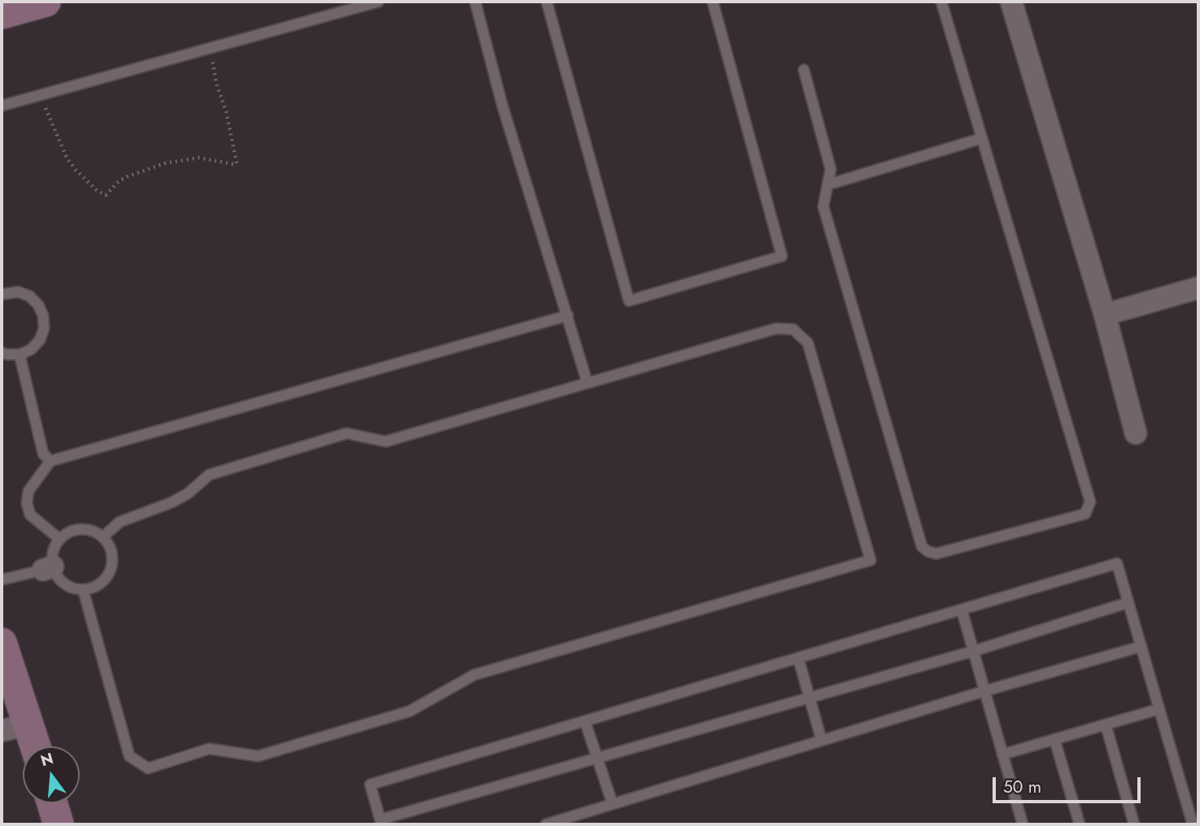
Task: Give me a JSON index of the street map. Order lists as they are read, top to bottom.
{
  "scale_bar": "50 m",
  "north": "top"
}
